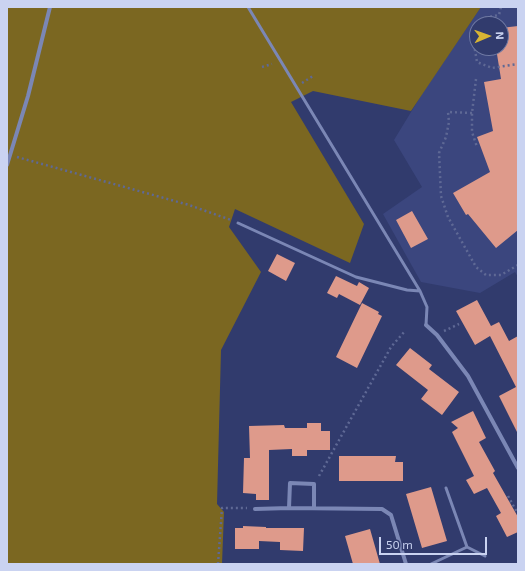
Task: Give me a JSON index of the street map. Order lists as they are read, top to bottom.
{
  "scale_bar": "50 m",
  "north": "right"
}
